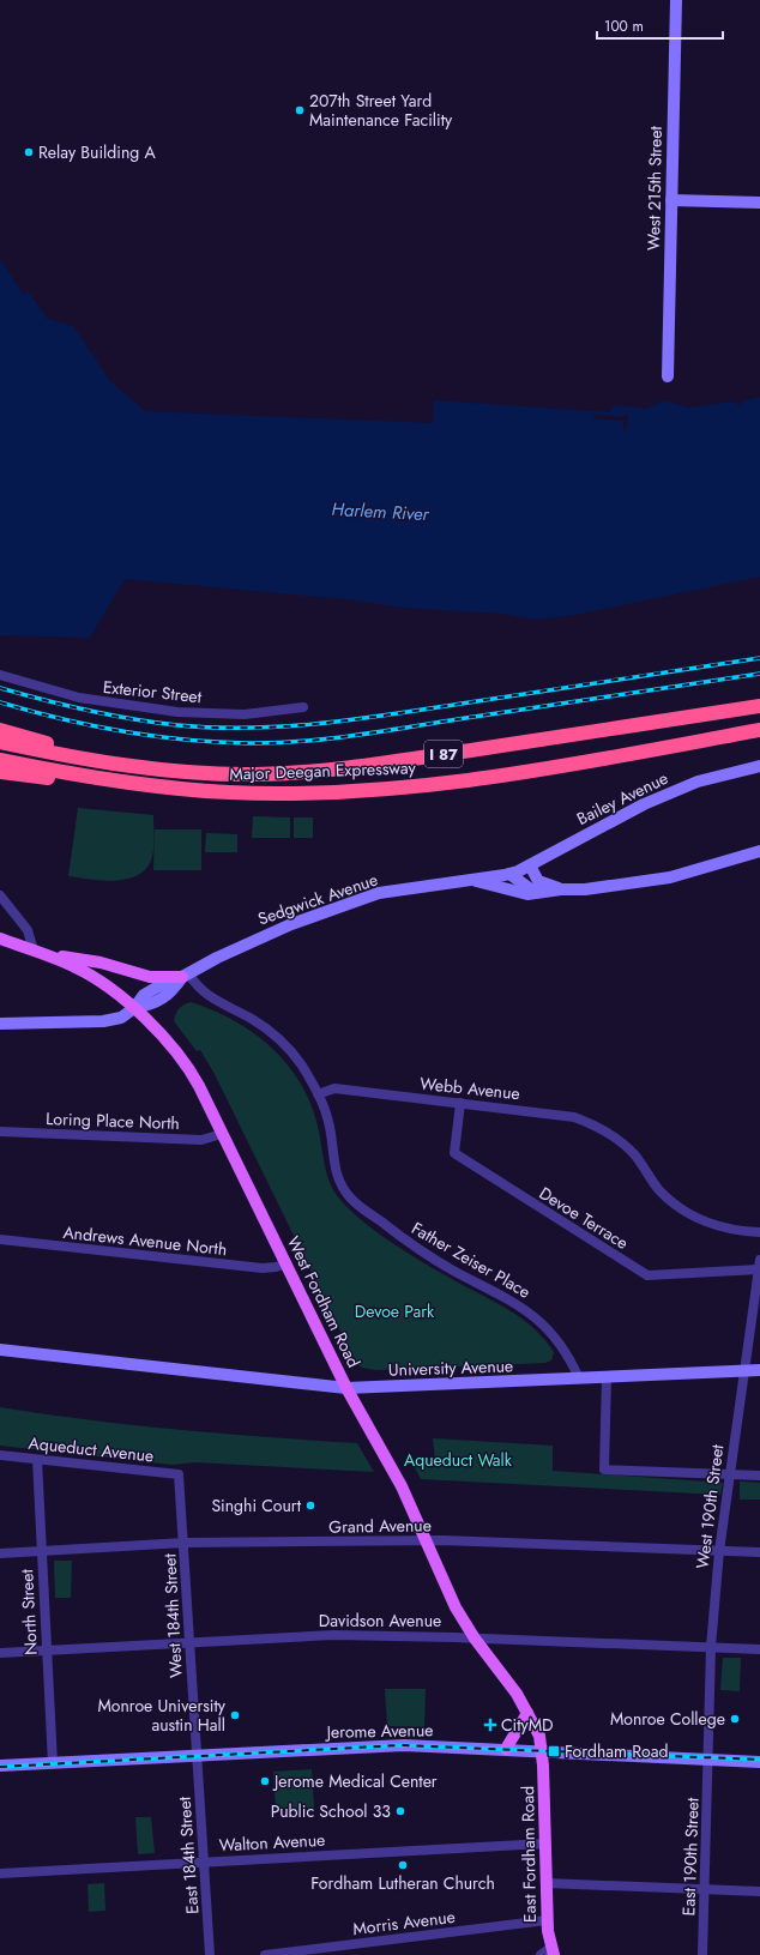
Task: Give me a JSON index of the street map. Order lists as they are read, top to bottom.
{
  "streets": {
    "highway": ["I 87", "Major Deegan Expressway"],
    "main road": ["West Fordham Road", "East Fordham Road"],
    "street": [
      "West 215th Street",
      "Exterior Street",
      "Bailey Avenue",
      "Sedgwick Avenue",
      "Webb Avenue",
      "Loring Place North",
      "Devoe Terrace",
      "Andrews Avenue North",
      "Father Zeiser Place",
      "University Avenue",
      "Aqueduct Avenue",
      "West 190th Street",
      "Grand Avenue",
      "North Street",
      "West 184th Street",
      "Davidson Avenue",
      "Jerome Avenue",
      "Walton Avenue",
      "East 184th Street",
      "East 190th Street",
      "Morris Avenue"
    ]
  },
  "crossings": [
    ["Bailey Avenue", "Sedgwick Avenue"],
    ["Sedgwick Avenue", "West Fordham Road"],
    ["Webb Avenue", "Devoe Terrace"],
    ["Webb Avenue", "Father Zeiser Place"],
    ["Loring Place North", "West Fordham Road"],
    ["Devoe Terrace", "West 190th Street"],
    ["Andrews Avenue North", "West Fordham Road"],
    ["Father Zeiser Place", "University Avenue"],
    ["West Fordham Road", "University Avenue"],
    ["West Fordham Road", "Grand Avenue"],
    ["West Fordham Road", "Davidson Avenue"],
    ["West Fordham Road", "Jerome Avenue"],
    ["West Fordham Road", "East Fordham Road"],
    ["University Avenue", "West 190th Street"],
    ["Aqueduct Avenue", "North Street"],
    ["Aqueduct Avenue", "West 184th Street"],
    ["West 190th Street", "Grand Avenue"],
    ["West 190th Street", "Davidson Avenue"],
    ["West 190th Street", "Jerome Avenue"],
    ["West 190th Street", "East 190th Street"],
    ["Grand Avenue", "North Street"],
    ["Grand Avenue", "West 184th Street"],
    ["North Street", "Davidson Avenue"],
    ["North Street", "Jerome Avenue"],
    ["West 184th Street", "Davidson Avenue"],
    ["West 184th Street", "Jerome Avenue"],
    ["West 184th Street", "East 184th Street"],
    ["Jerome Avenue", "East Fordham Road"],
    ["Jerome Avenue", "East 184th Street"],
    ["Jerome Avenue", "East 190th Street"],
    ["Walton Avenue", "East Fordham Road"],
    ["Walton Avenue", "East 184th Street"],
    ["East Fordham Road", "Morris Avenue"]
  ],
  "water": ["Harlem River"],
  "parks": ["Devoe Park", "Aqueduct Walk"],
  "places": {
    "other": [
      "207th Street Yard Maintenance Facility",
      "Relay Building A",
      "Singhi Court",
      "Monroe University austin Hall",
      "Monroe College",
      "Jerome Medical Center",
      "Public School 33",
      "Fordham Lutheran Church"
    ],
    "health": ["CityMD"],
    "transit": ["Fordham Road"]
  },
  "scale_bar": "100 m"
}
